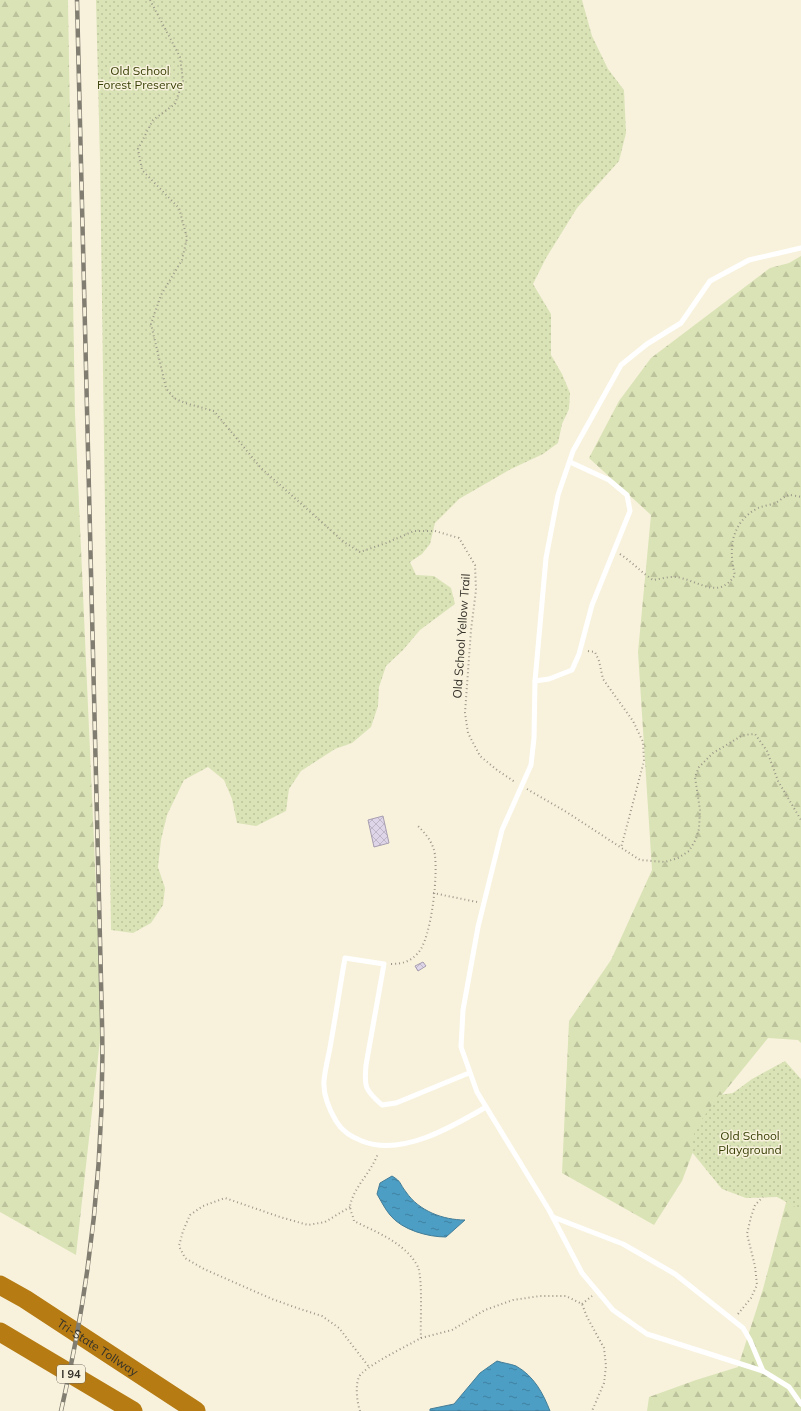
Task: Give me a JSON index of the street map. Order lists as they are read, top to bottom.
{
  "streets": {
    "highway": ["Tri-State Tollway", "I 94"],
    "path": ["Old School Yellow Trail"]
  },
  "parks": ["Old School Forest Preserve", "Old School Playground"]
}
